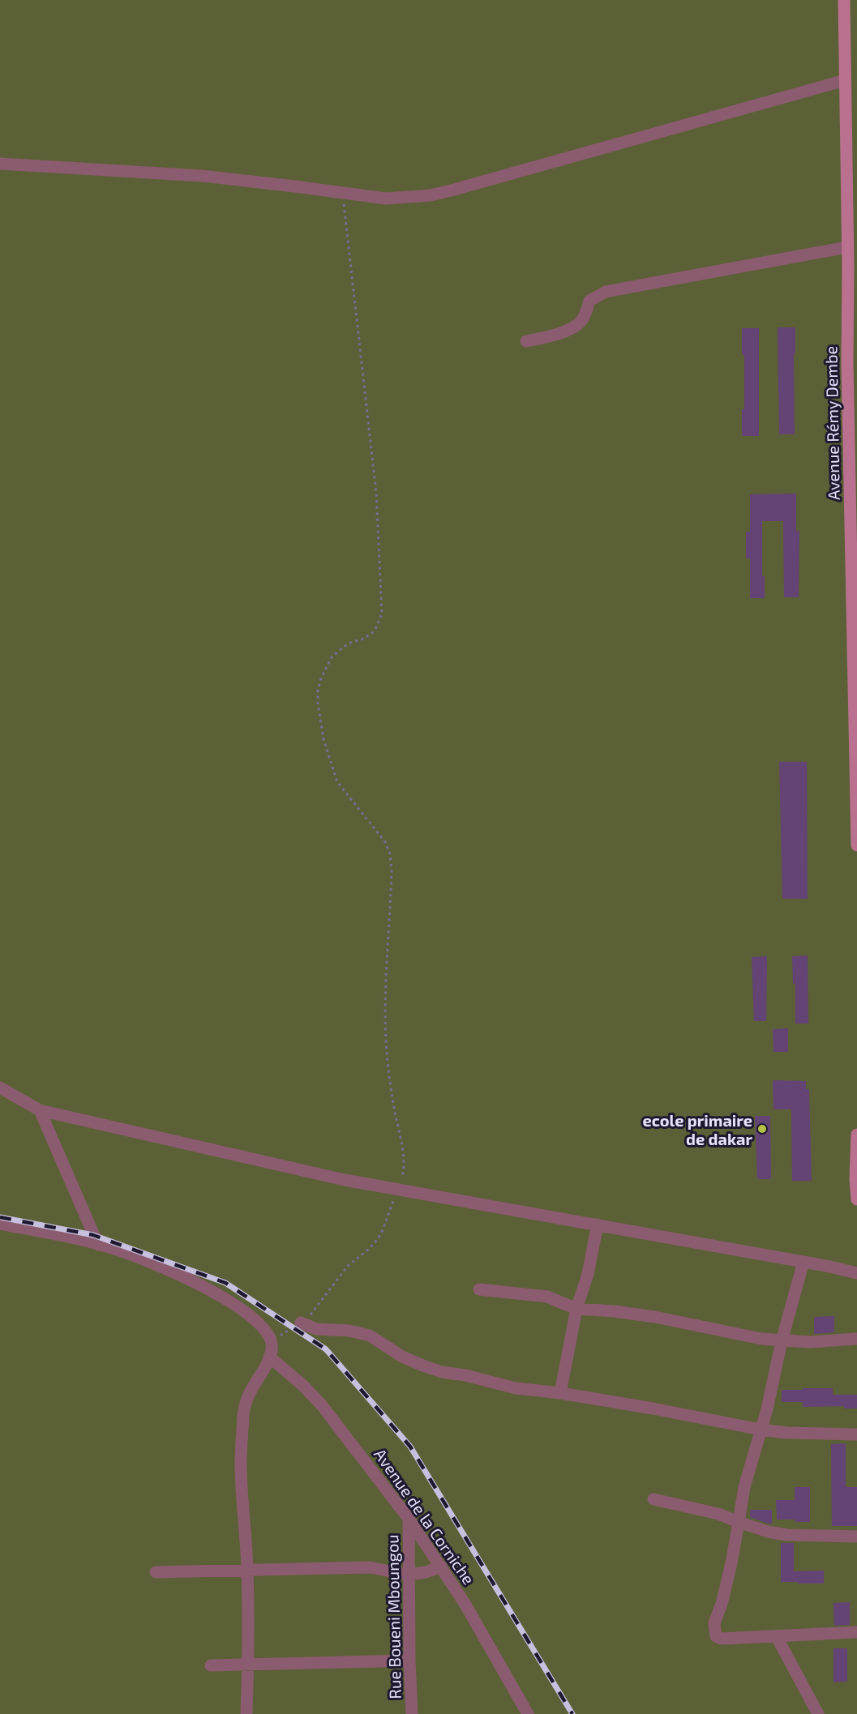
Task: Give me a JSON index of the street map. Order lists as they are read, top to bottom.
{
  "streets": {
    "street": ["Avenue Rémy Dembe", "Avenue de la Corniche", "Rue Boueni Mboungou"]
  },
  "crossings": [
    ["Avenue de la Corniche", "Rue Boueni Mboungou"]
  ],
  "places": ["ecole primaire de dakar"]
}
